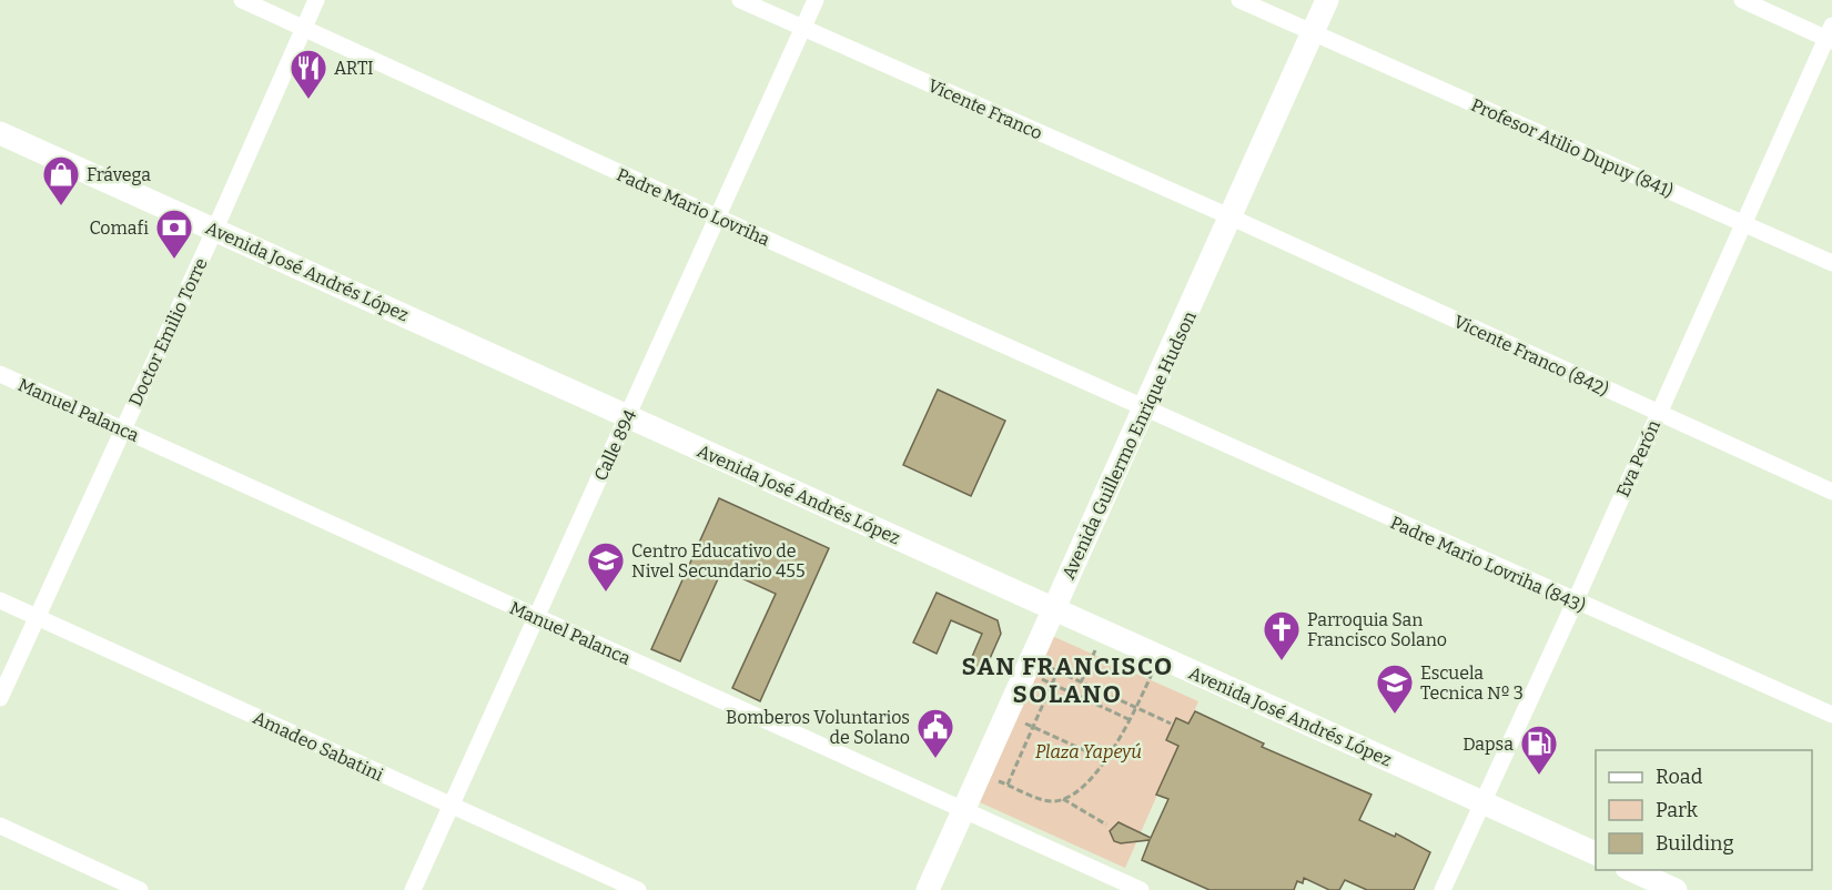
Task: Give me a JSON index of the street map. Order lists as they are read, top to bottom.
{
  "streets": {
    "main road": ["Avenida José Andrés López", "Avenida Guillermo Enrique Hudson"],
    "street": [
      "Vicente Franco",
      "Profesor Atilio Dupuy (841)",
      "Padre Mario Lovriha",
      "Doctor Emilio Torre",
      "Vicente Franco (842)",
      "Manuel Palanca",
      "Calle 894",
      "Eva Perón",
      "Padre Mario Lovriha (843)",
      "Amadeo Sabatini"
    ]
  },
  "crossings": [
    ["Vicente Franco", "Vicente Franco (842)"],
    ["Vicente Franco", "Calle 894"],
    ["Vicente Franco", "Avenida Guillermo Enrique Hudson"],
    ["Profesor Atilio Dupuy (841)", "Avenida Guillermo Enrique Hudson"],
    ["Profesor Atilio Dupuy (841)", "Eva Perón"],
    ["Padre Mario Lovriha", "Doctor Emilio Torre"],
    ["Padre Mario Lovriha", "Calle 894"],
    ["Padre Mario Lovriha", "Avenida Guillermo Enrique Hudson"],
    ["Padre Mario Lovriha", "Padre Mario Lovriha (843)"],
    ["Avenida José Andrés López", "Doctor Emilio Torre"],
    ["Avenida José Andrés López", "Calle 894"],
    ["Avenida José Andrés López", "Avenida Guillermo Enrique Hudson"],
    ["Avenida José Andrés López", "Eva Perón"],
    ["Doctor Emilio Torre", "Manuel Palanca"],
    ["Doctor Emilio Torre", "Amadeo Sabatini"],
    ["Vicente Franco (842)", "Avenida Guillermo Enrique Hudson"],
    ["Vicente Franco (842)", "Eva Perón"],
    ["Manuel Palanca", "Calle 894"],
    ["Manuel Palanca", "Avenida Guillermo Enrique Hudson"],
    ["Calle 894", "Amadeo Sabatini"],
    ["Avenida Guillermo Enrique Hudson", "Padre Mario Lovriha (843)"],
    ["Eva Perón", "Padre Mario Lovriha (843)"]
  ],
  "districts": ["SAN FRANCISCO SOLANO"],
  "parks": ["Plaza Yapeyú"],
  "places": {
    "restaurant": ["ARTI"],
    "shop": ["Frávega"],
    "bank": ["Comafi"],
    "school or university": ["Centro Educativo de Nivel Secundario 455", "Escuela Tecnica Nº 3"],
    "church": ["Parroquia San Francisco Solano"],
    "public building": ["Bomberos Voluntarios de Solano"],
    "fuel station": ["Dapsa"]
  },
  "legend": ["Road", "Park", "Building"]
}
